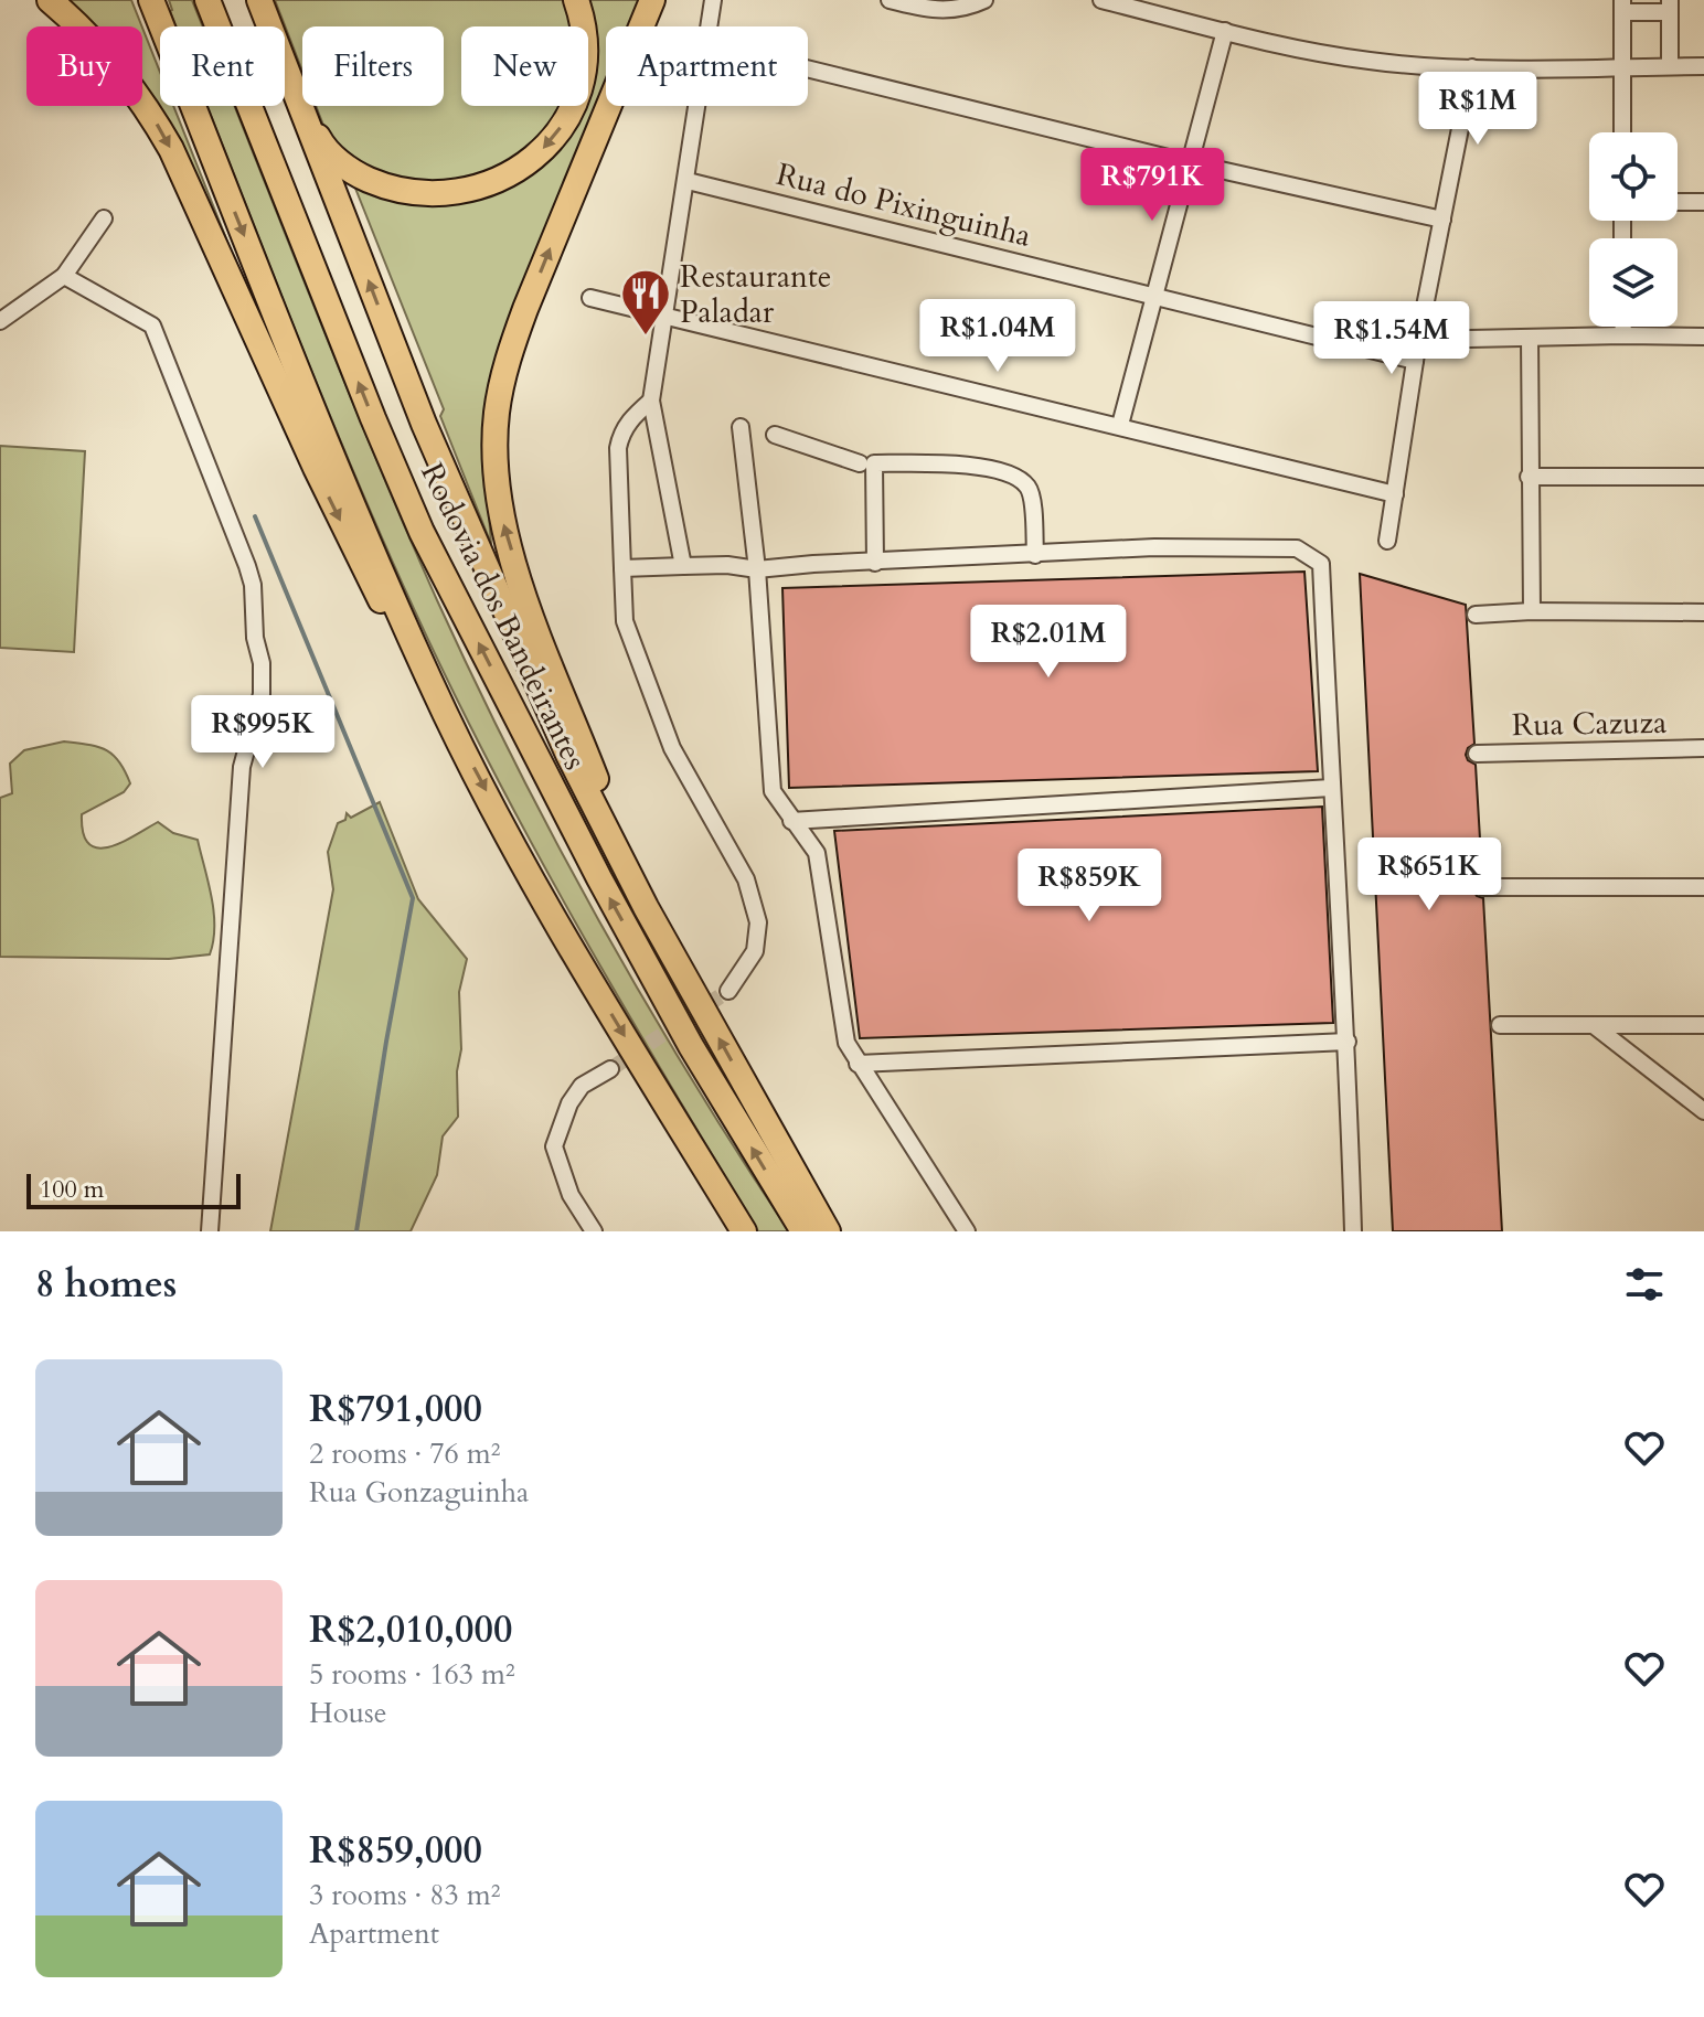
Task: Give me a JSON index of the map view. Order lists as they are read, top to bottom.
{
  "streets": {
    "highway": ["Rodovia dos Bandeirantes"],
    "street": ["Rua do Pixinguinha", "Rua Cazuza"]
  },
  "places": {
    "restaurant": ["Restaurante Paladar"]
  },
  "scale_bar": "100 m",
  "page": {
    "chip": [
      "Buy",
      "Rent",
      "Filters",
      "New",
      "Apartment"
    ],
    "price": [
      "R$1M",
      "R$791K",
      "R$1.04M",
      "R$1.54M",
      "R$2.01M",
      "R$995K",
      "R$651K",
      "R$859K"
    ],
    "scale": "100 m",
    "heading": "8 homes",
    "list": [
      {
        "name": "R$791,000",
        "note": "2 rooms · 76 m² · Rua Gonzaguinha"
      },
      {
        "name": "R$2,010,000",
        "note": "5 rooms · 163 m² · House"
      },
      {
        "name": "R$859,000",
        "note": "3 rooms · 83 m² · Apartment"
      }
    ]
  }
}
